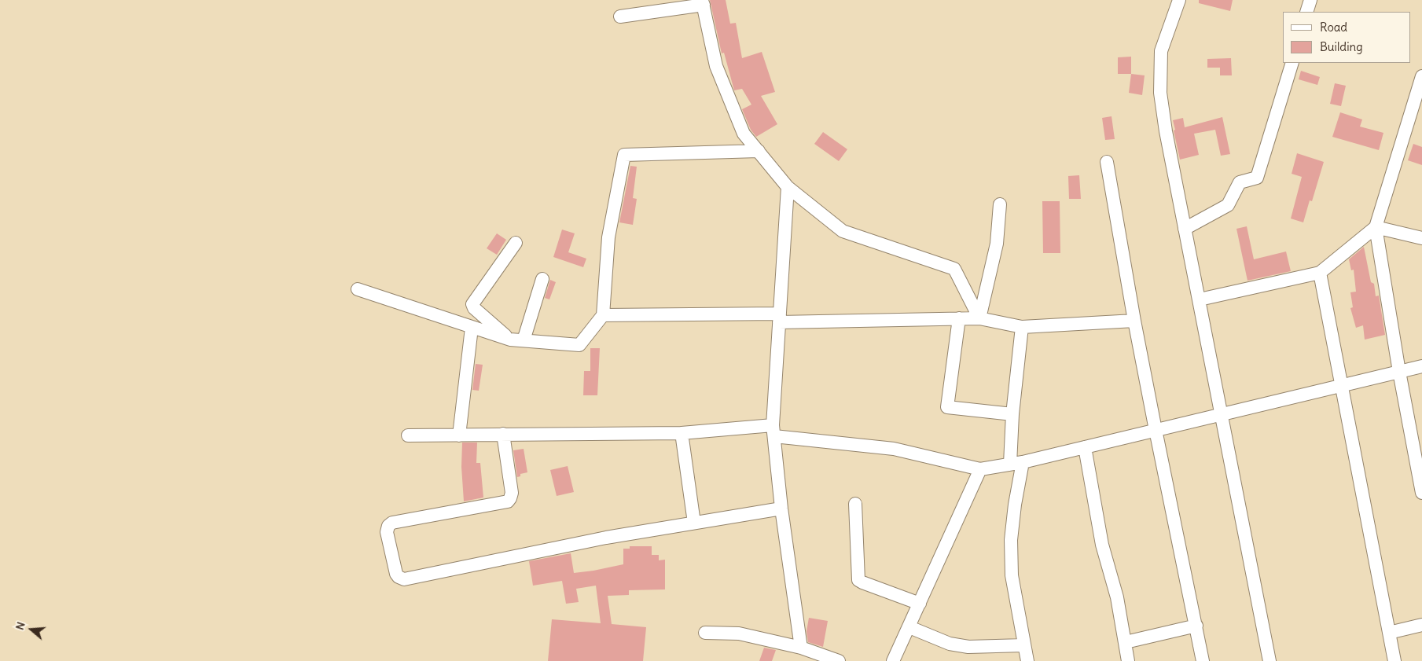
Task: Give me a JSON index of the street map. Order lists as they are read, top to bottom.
{
  "legend": ["Road", "Building"],
  "north": "left"
}
